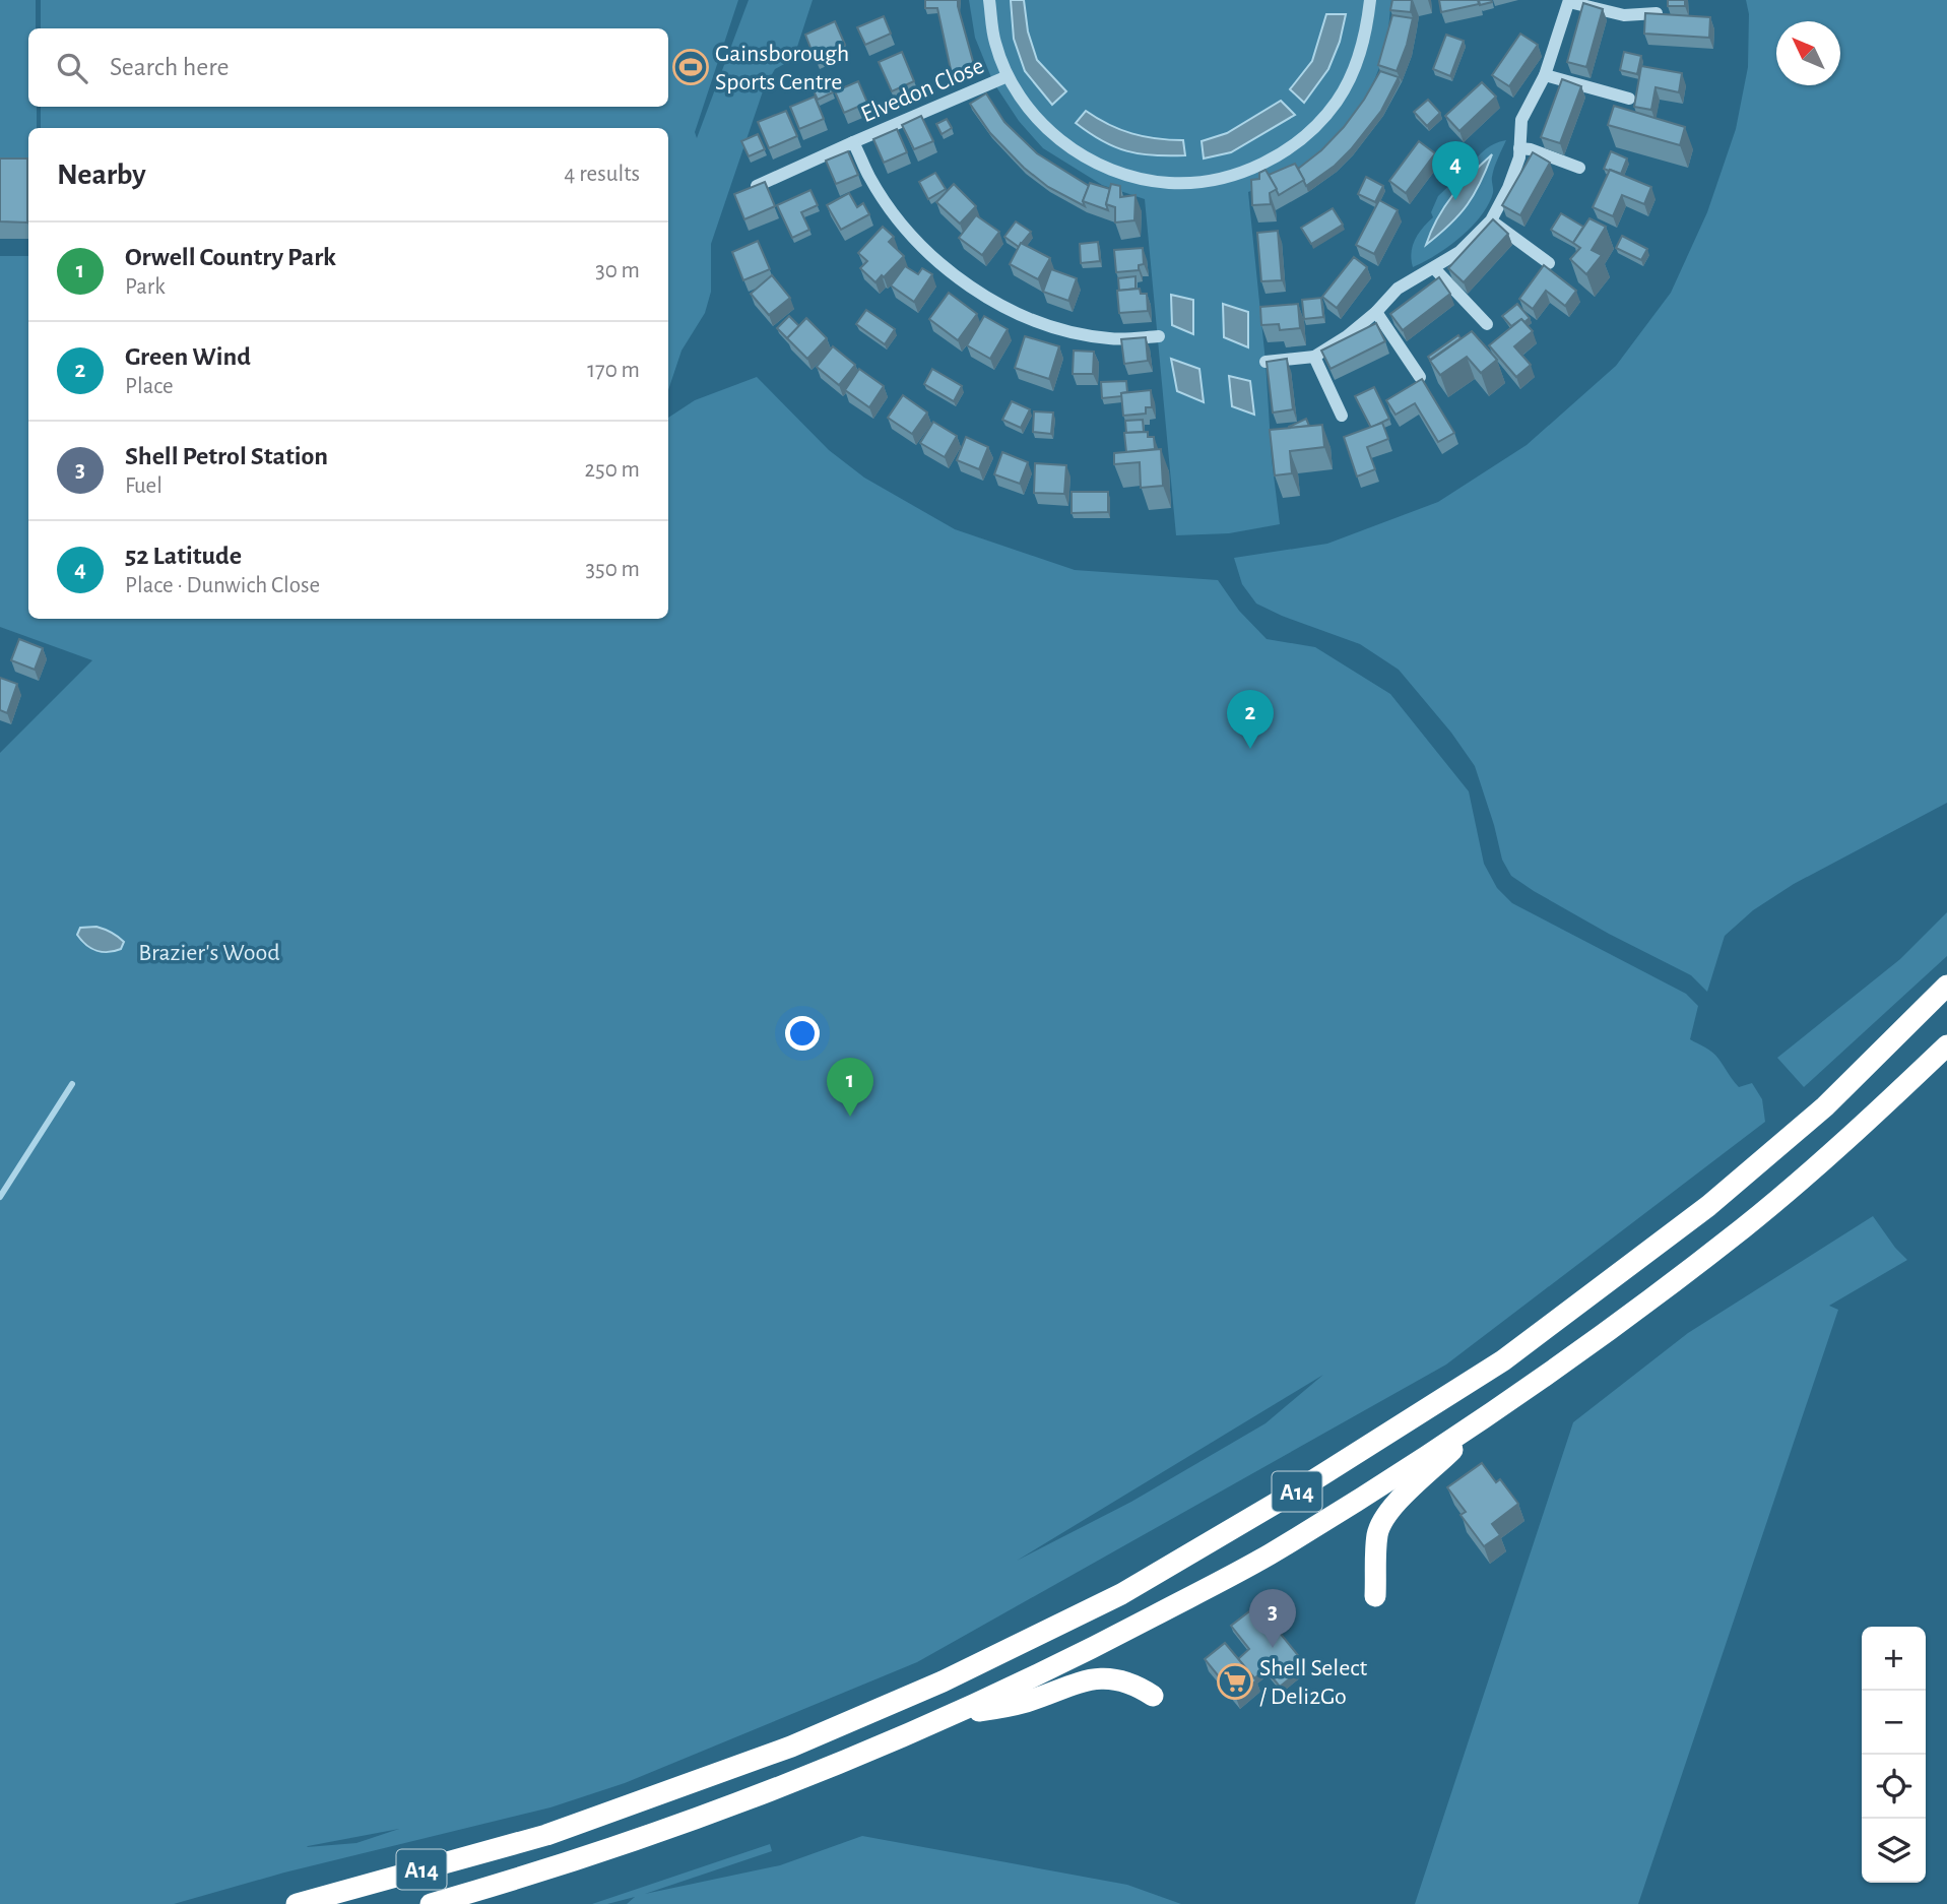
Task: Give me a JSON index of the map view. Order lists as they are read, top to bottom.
{
  "streets": {
    "highway": ["A14"],
    "street": ["Elvedon Close"]
  },
  "parks": ["Brazier's Wood"],
  "places": {
    "sports": ["Gainsborough Sports Centre"],
    "supermarket": ["Shell Select / Deli2Go"]
  },
  "north": "top left",
  "page": {
    "search": "Search here",
    "heading": ["Nearby", "4 results"],
    "pins": [
      "4",
      "2",
      "1",
      "3"
    ],
    "list": [
      {
        "mark": "1",
        "name": "Orwell Country Park",
        "note": "Park",
        "value": "30 m"
      },
      {
        "mark": "2",
        "name": "Green Wind",
        "note": "Place",
        "value": "170 m"
      },
      {
        "mark": "3",
        "name": "Shell Petrol Station",
        "note": "Fuel",
        "value": "250 m"
      },
      {
        "mark": "4",
        "name": "52 Latitude",
        "note": "Place · Dunwich Close",
        "value": "350 m"
      }
    ],
    "map_buttons": ["+", "−"]
  }
}
